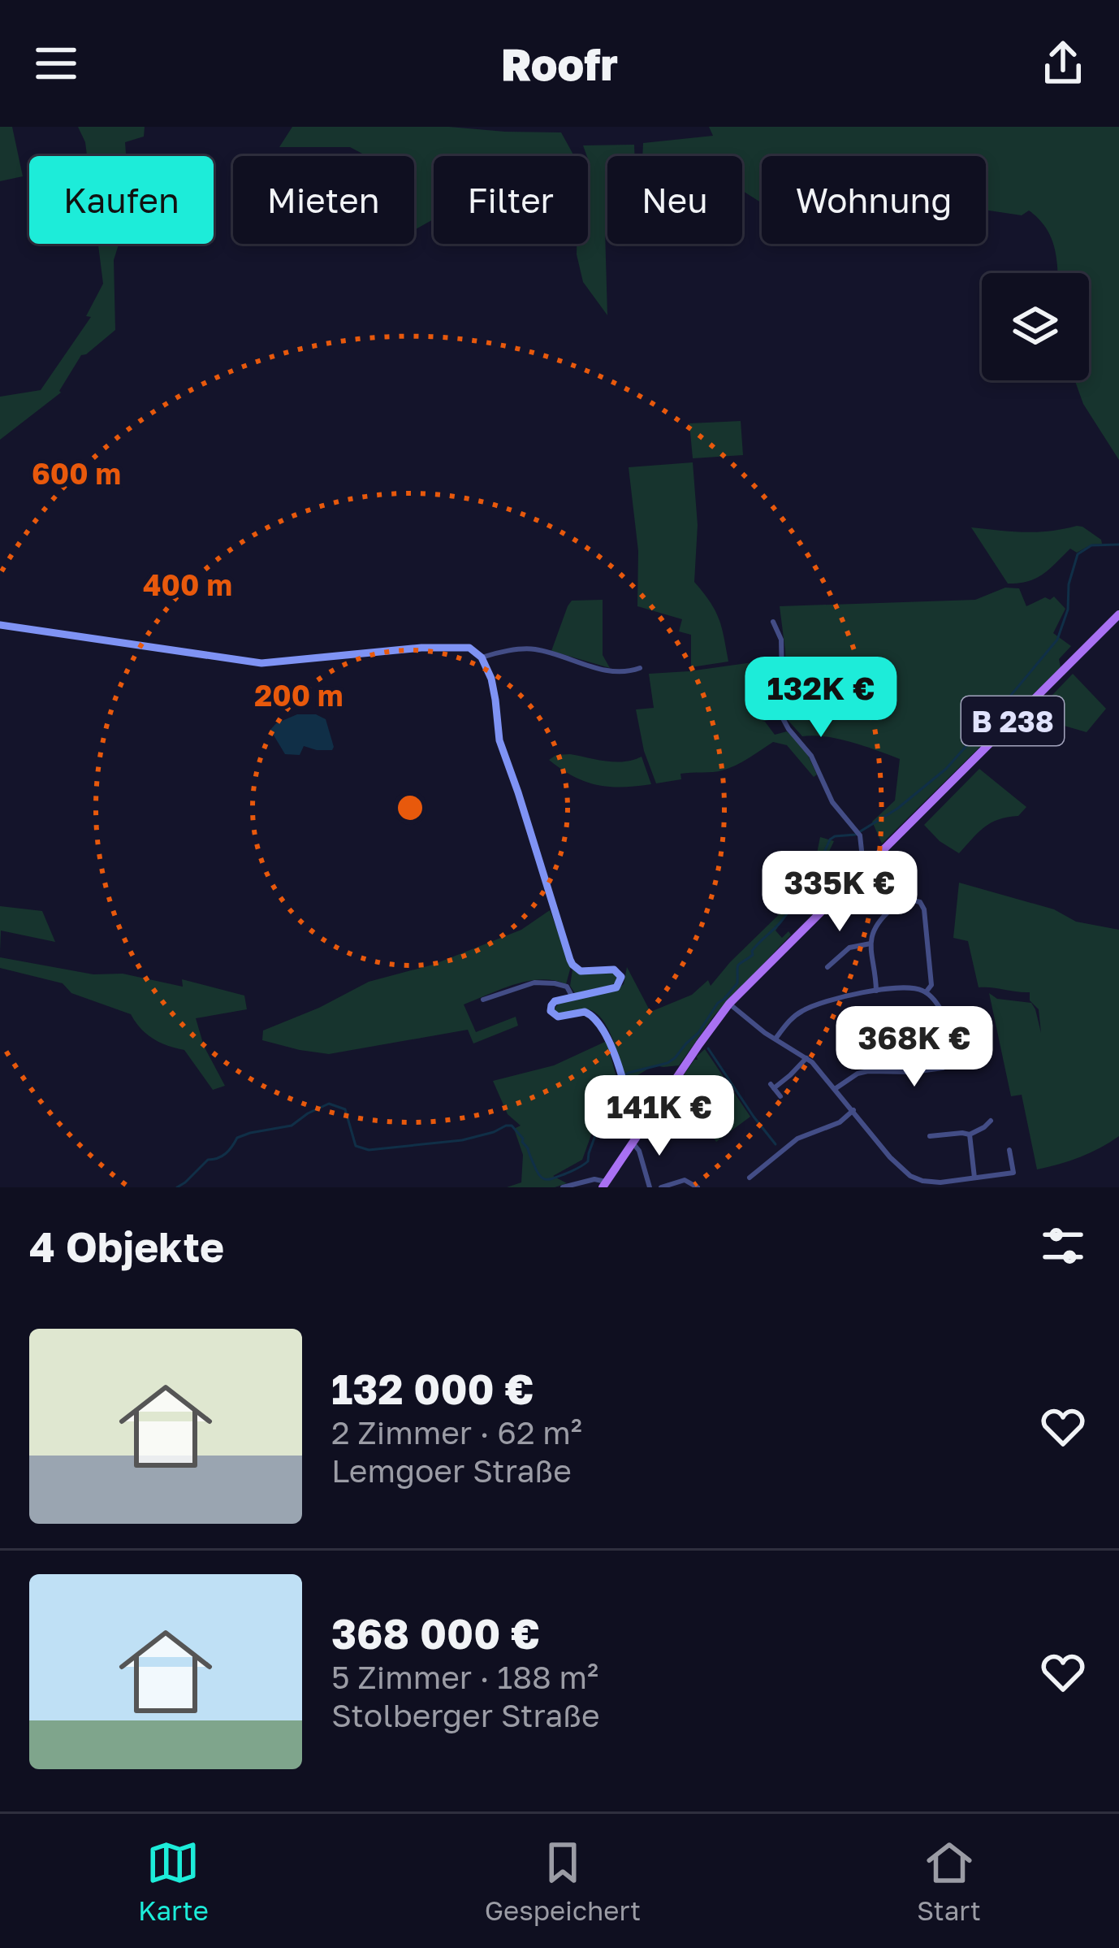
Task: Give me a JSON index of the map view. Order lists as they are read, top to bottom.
{
  "streets": {
    "main road": ["B 238"]
  },
  "page": {
    "header": "Roofr",
    "chip": [
      "Kaufen",
      "Mieten",
      "Filter",
      "Neu",
      "Wohnung"
    ],
    "price": [
      "132K €",
      "335K €",
      "368K €",
      "141K €"
    ],
    "heading": "4 Objekte",
    "list": [
      {
        "name": "132 000 €",
        "note": "2 Zimmer · 62 m² · Lemgoer Straße"
      },
      {
        "name": "368 000 €",
        "note": "5 Zimmer · 188 m² · Stolberger Straße"
      }
    ],
    "tabs": ["Karte", "Gespeichert", "Start"]
  },
  "rings": ["600 m", "400 m", "200 m"]
}
